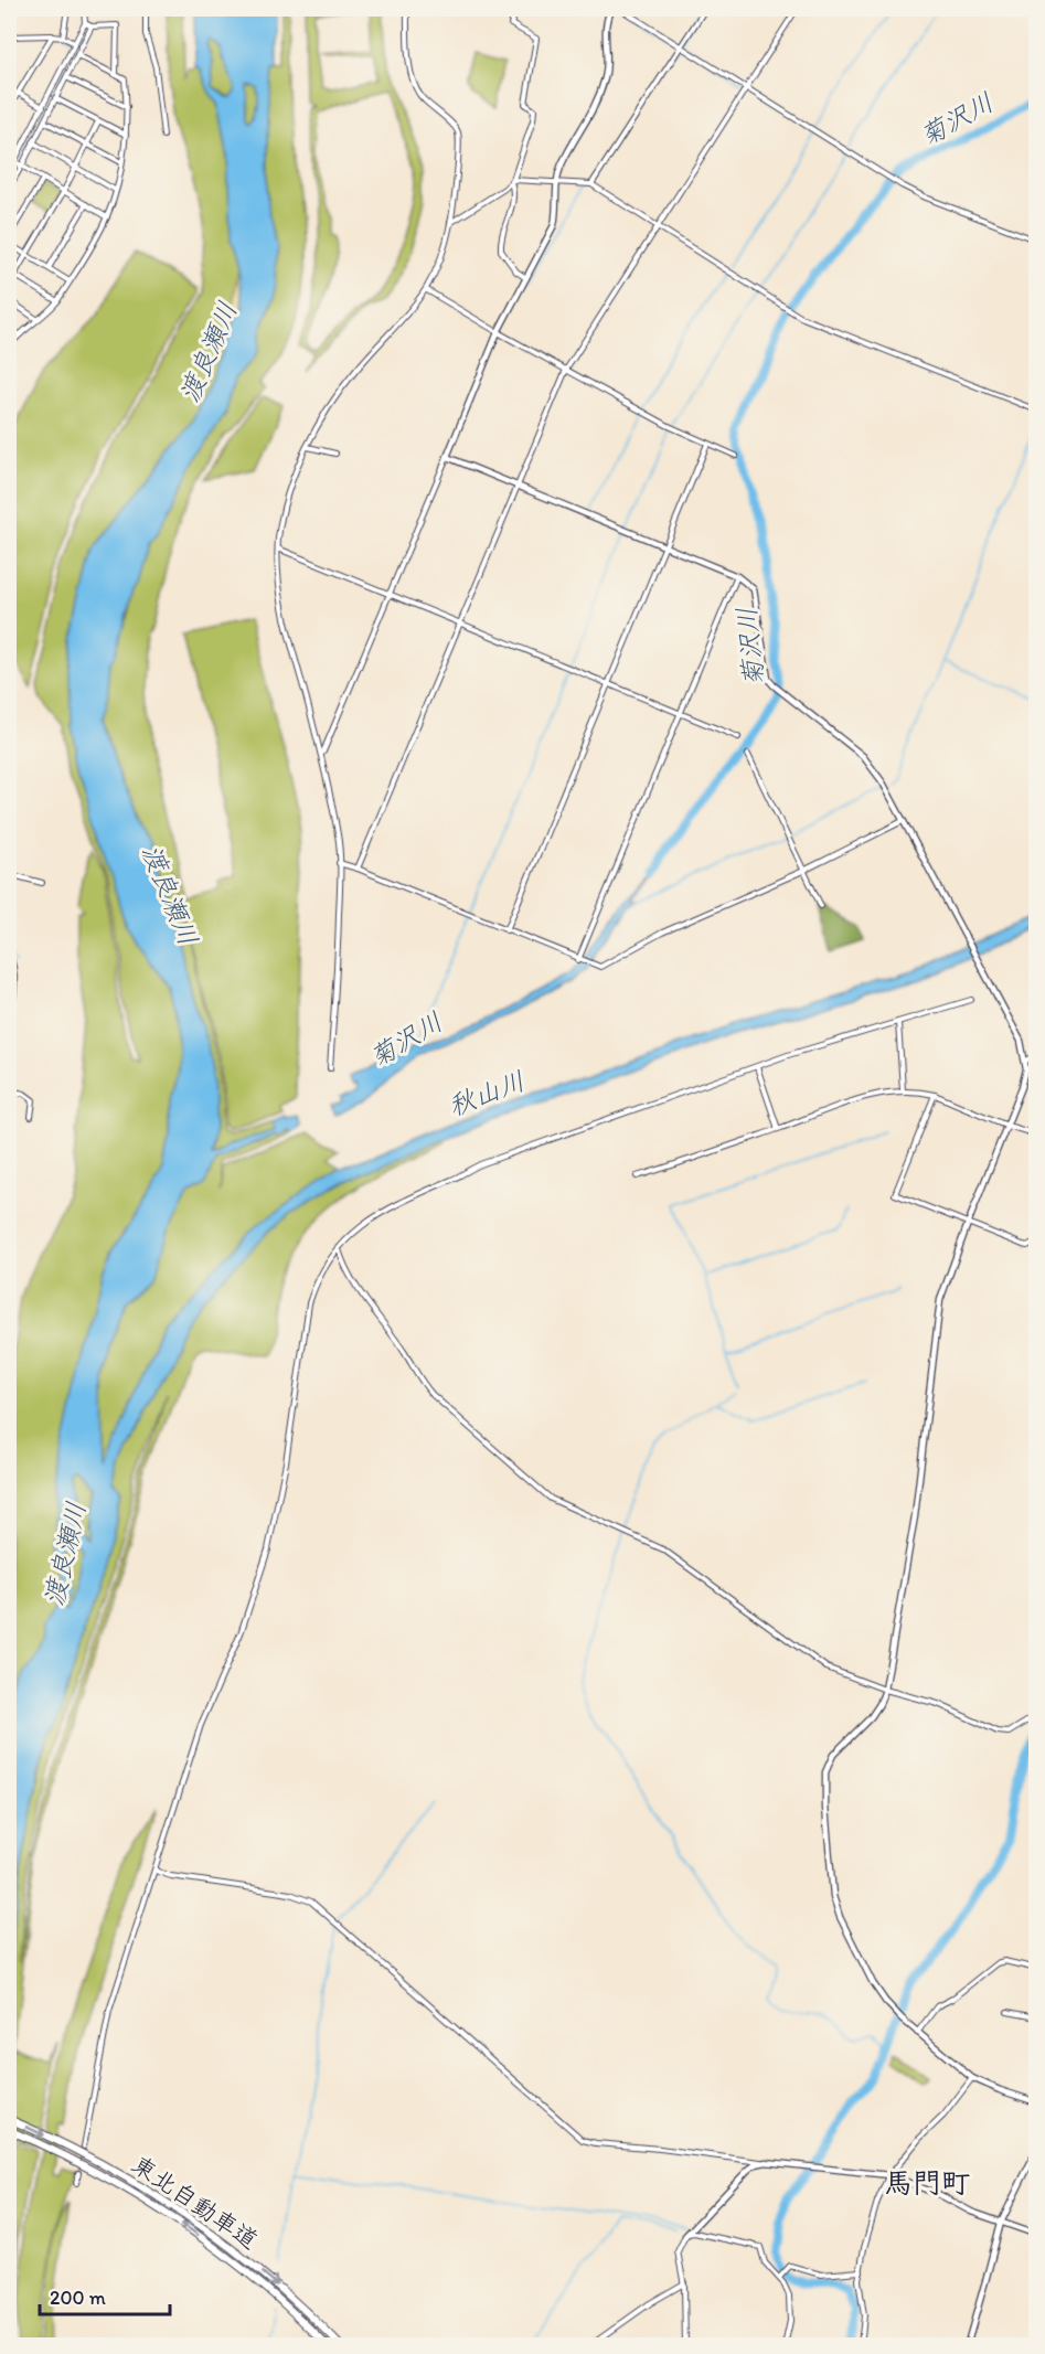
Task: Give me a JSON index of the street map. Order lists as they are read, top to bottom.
{
  "streets": {
    "highway": ["東北自動車道"]
  },
  "districts": ["馬門町"],
  "water": ["菊沢川", "渡良瀬川", "秋山川"],
  "scale_bar": "200 m"
}
